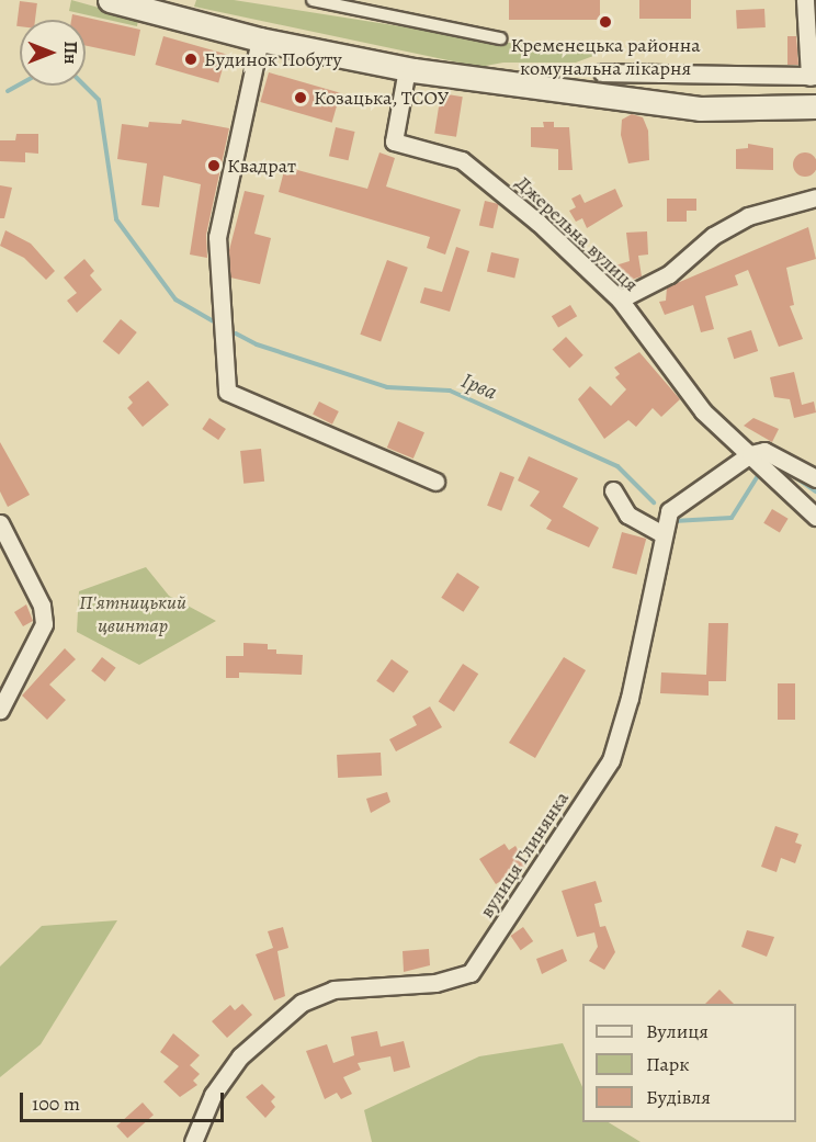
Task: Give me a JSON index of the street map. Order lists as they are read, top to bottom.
{
  "streets": {
    "street": ["Джерельна вулиця", "вулиця Глинянка"]
  },
  "crossings": [
    ["Джерельна вулиця", "вулиця Глинянка"]
  ],
  "water": ["Ірва"],
  "parks": ["П'ятницький цвинтар"],
  "places": [
    "Кременецька районна комунальна лікарня",
    "Будинок Побуту",
    "Козацька, ТСОУ",
    "Квадрат"
  ],
  "legend": ["Вулиця", "Парк", "Будівля"],
  "scale_bar": "100 m",
  "north": "right"
}
